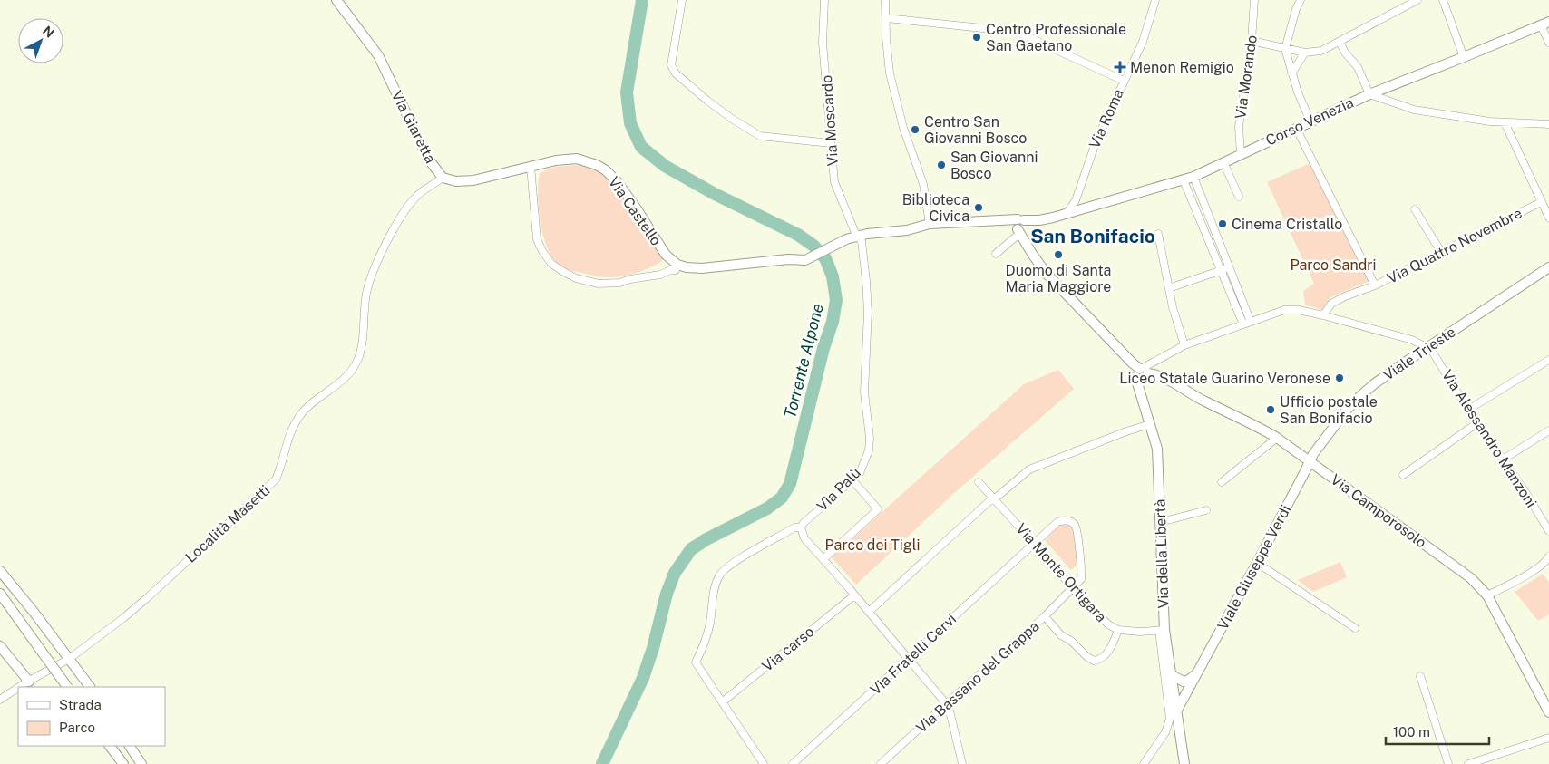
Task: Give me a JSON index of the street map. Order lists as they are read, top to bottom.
{
  "streets": {
    "street": [
      "Via Morando",
      "Via Roma",
      "Via Moscardo",
      "Corso Venezia",
      "Via Giaretta",
      "Via Castello",
      "Via Quattro Novembre",
      "Viale Trieste",
      "Via Alessandro Manzoni",
      "Via Palù",
      "Via Camporosolo",
      "Località Masetti",
      "Via della Libertà",
      "Viale Giuseppe Verdi",
      "Via Monte Ortigara",
      "Via carso",
      "Via Fratelli Cervi",
      "Via Bassano del Grappa"
    ]
  },
  "crossings": [
    ["Via Morando", "Corso Venezia"],
    ["Via Roma", "Corso Venezia"],
    ["Via Moscardo", "Via Palù"],
    ["Corso Venezia", "Via Camporosolo"],
    ["Via Giaretta", "Via Castello"],
    ["Via Giaretta", "Località Masetti"],
    ["Viale Trieste", "Via Alessandro Manzoni"],
    ["Viale Trieste", "Via Camporosolo"],
    ["Viale Trieste", "Viale Giuseppe Verdi"],
    ["Via Palù", "Via carso"],
    ["Via Camporosolo", "Via della Libertà"],
    ["Via Camporosolo", "Viale Giuseppe Verdi"],
    ["Via della Libertà", "Viale Giuseppe Verdi"],
    ["Via della Libertà", "Via Monte Ortigara"],
    ["Via Monte Ortigara", "Via Fratelli Cervi"],
    ["Via Monte Ortigara", "Via Bassano del Grappa"],
    ["Via Fratelli Cervi", "Via Bassano del Grappa"]
  ],
  "districts": ["San Bonifacio"],
  "water": ["Torrente Alpone"],
  "parks": ["Parco Sandri", "Parco dei Tigli"],
  "places": {
    "other": [
      "Centro Professionale San Gaetano",
      "Centro San Giovanni Bosco",
      "San Giovanni Bosco",
      "Biblioteca Civica",
      "Cinema Cristallo",
      "Duomo di Santa Maria Maggiore",
      "Liceo Statale Guarino Veronese",
      "Ufficio postale San Bonifacio"
    ],
    "health": ["Menon Remigio"]
  },
  "legend": ["Strada", "Parco"],
  "scale_bar": "100 m",
  "north": "top right"
}
